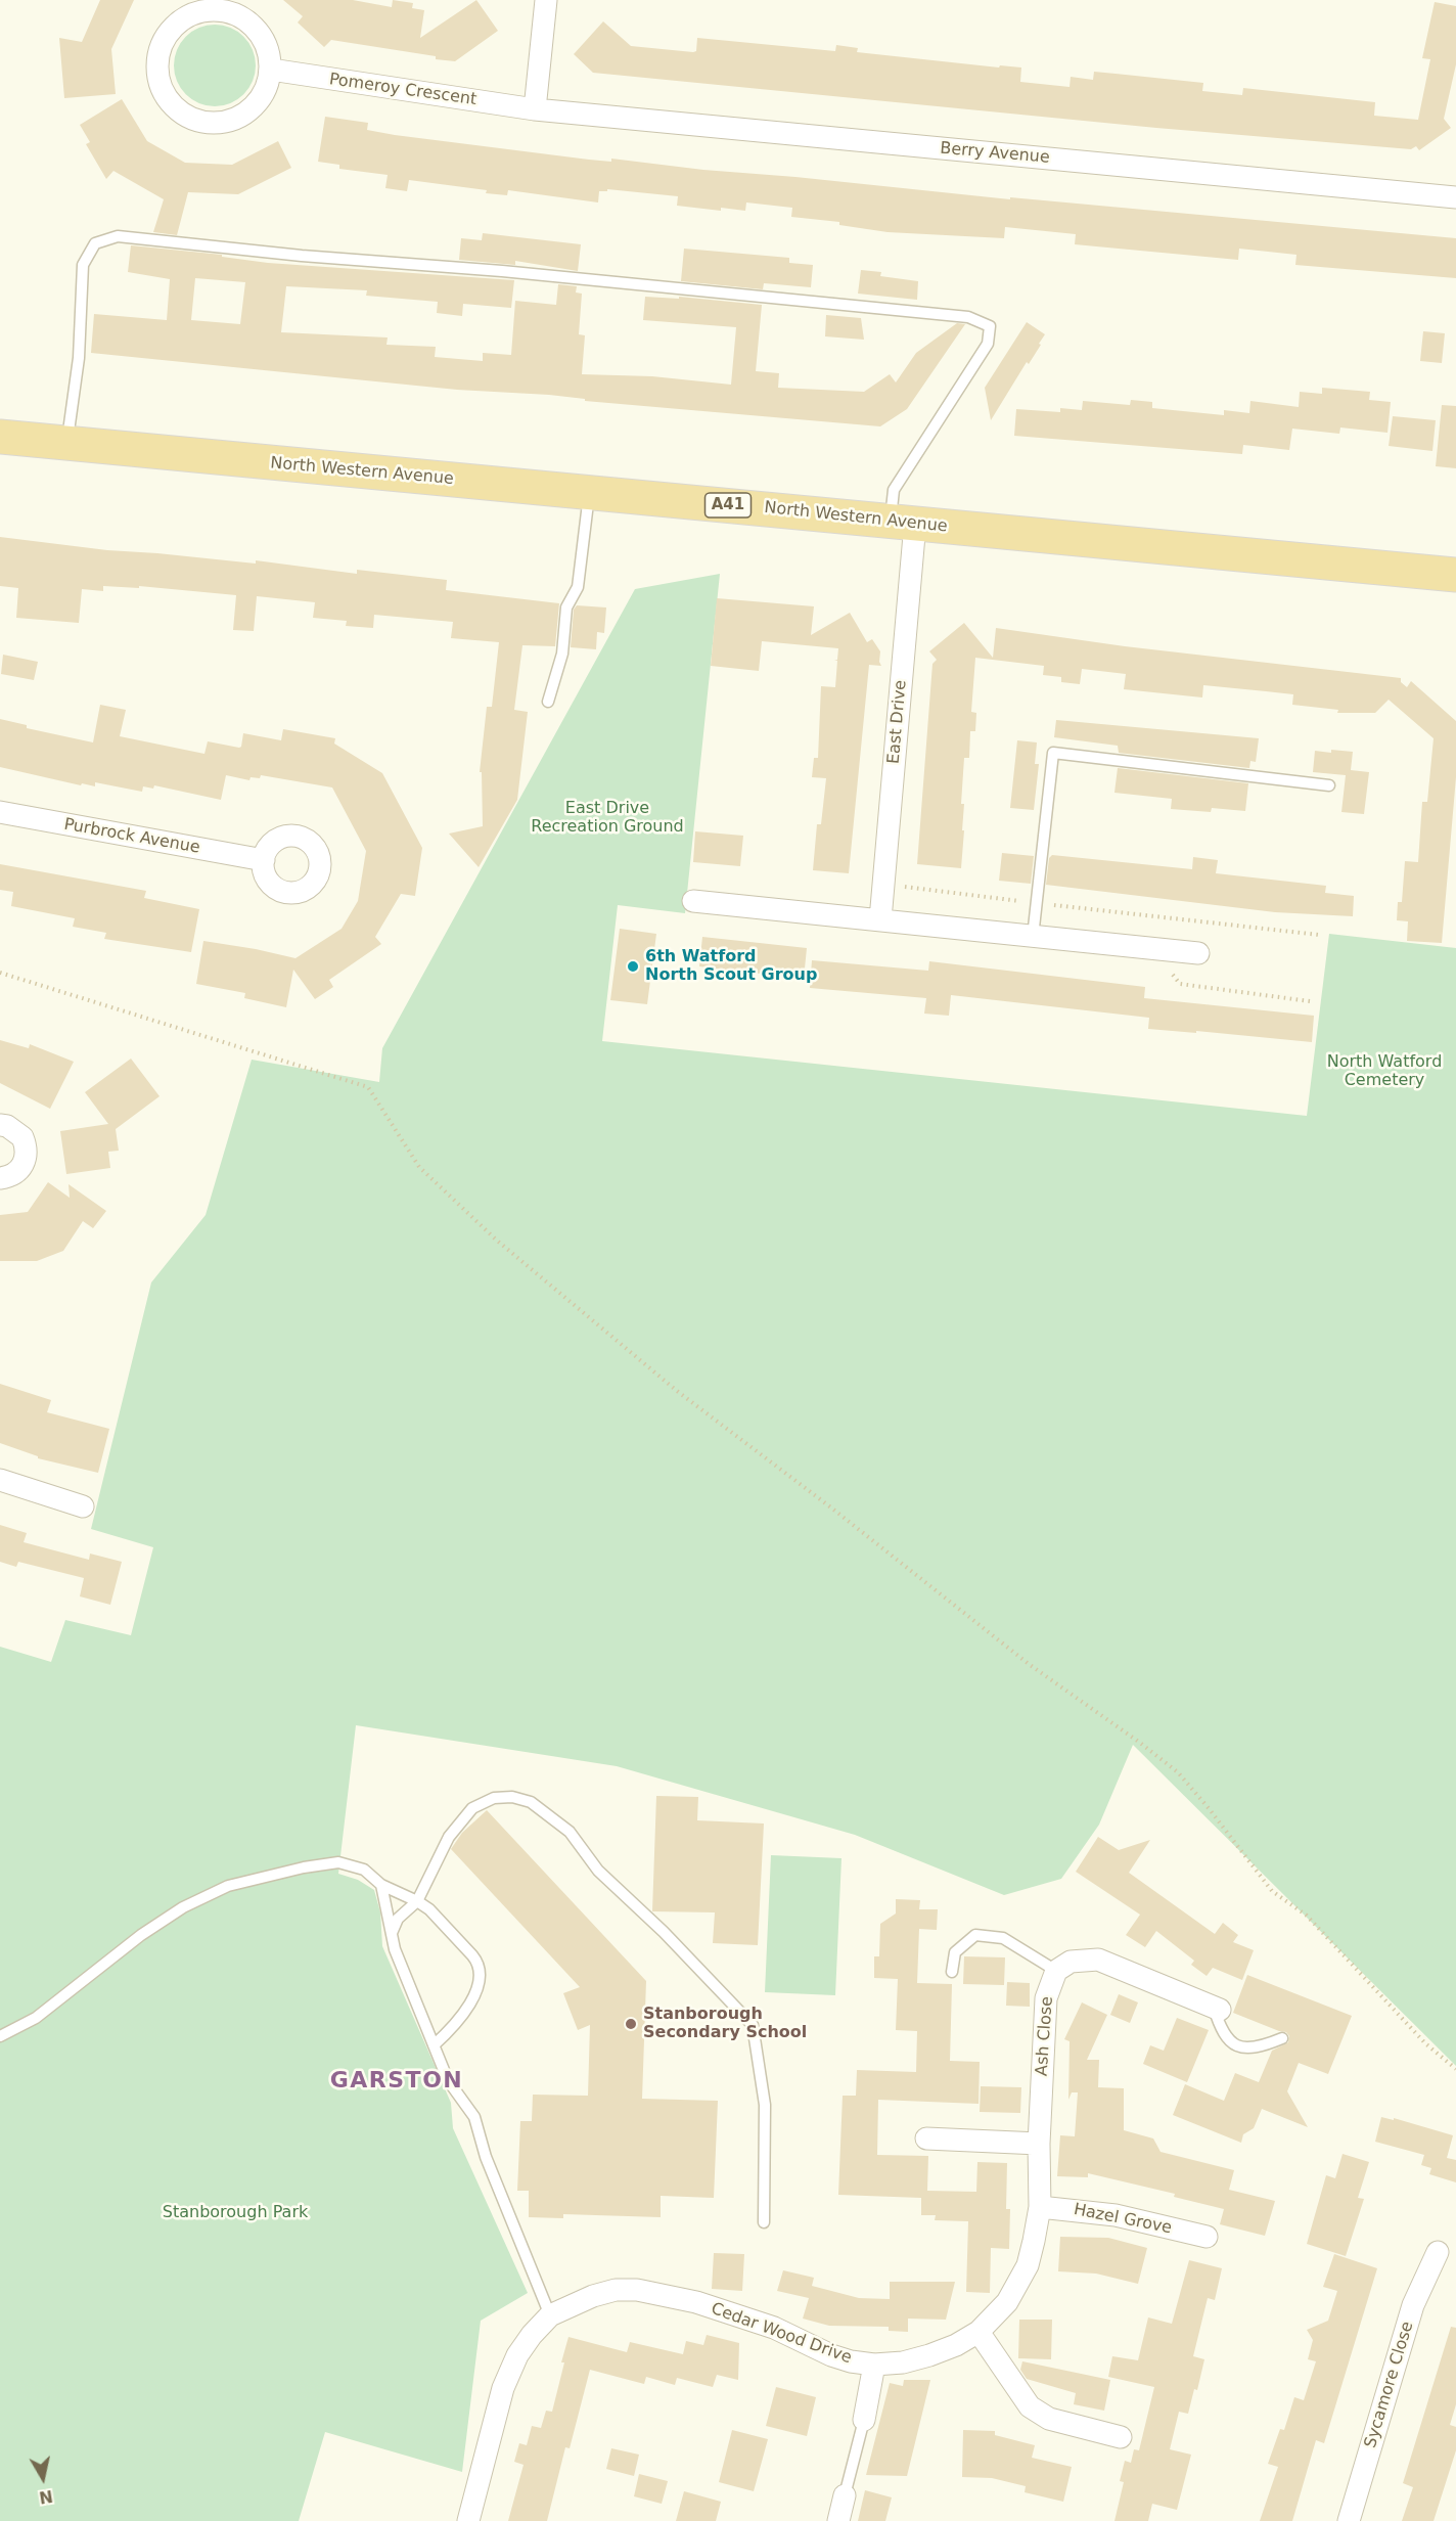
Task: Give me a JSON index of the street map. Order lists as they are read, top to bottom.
{
  "streets": {
    "highway": ["North Western Avenue", "A41"],
    "street": [
      "Pomeroy Crescent",
      "Berry Avenue",
      "East Drive",
      "Purbrock Avenue",
      "Ash Close",
      "Hazel Grove",
      "Cedar Wood Drive",
      "Sycamore Close"
    ]
  },
  "crossings": [
    ["Pomeroy Crescent", "Berry Avenue"],
    ["North Western Avenue", "East Drive"],
    ["Ash Close", "Hazel Grove"],
    ["Ash Close", "Cedar Wood Drive"],
    ["Hazel Grove", "Cedar Wood Drive"]
  ],
  "districts": ["GARSTON"],
  "parks": ["East Drive Recreation Ground", "North Watford Cemetery", "Stanborough Park"],
  "places": ["6th Watford North Scout Group", "Stanborough Secondary School"],
  "north": "bottom"
}
